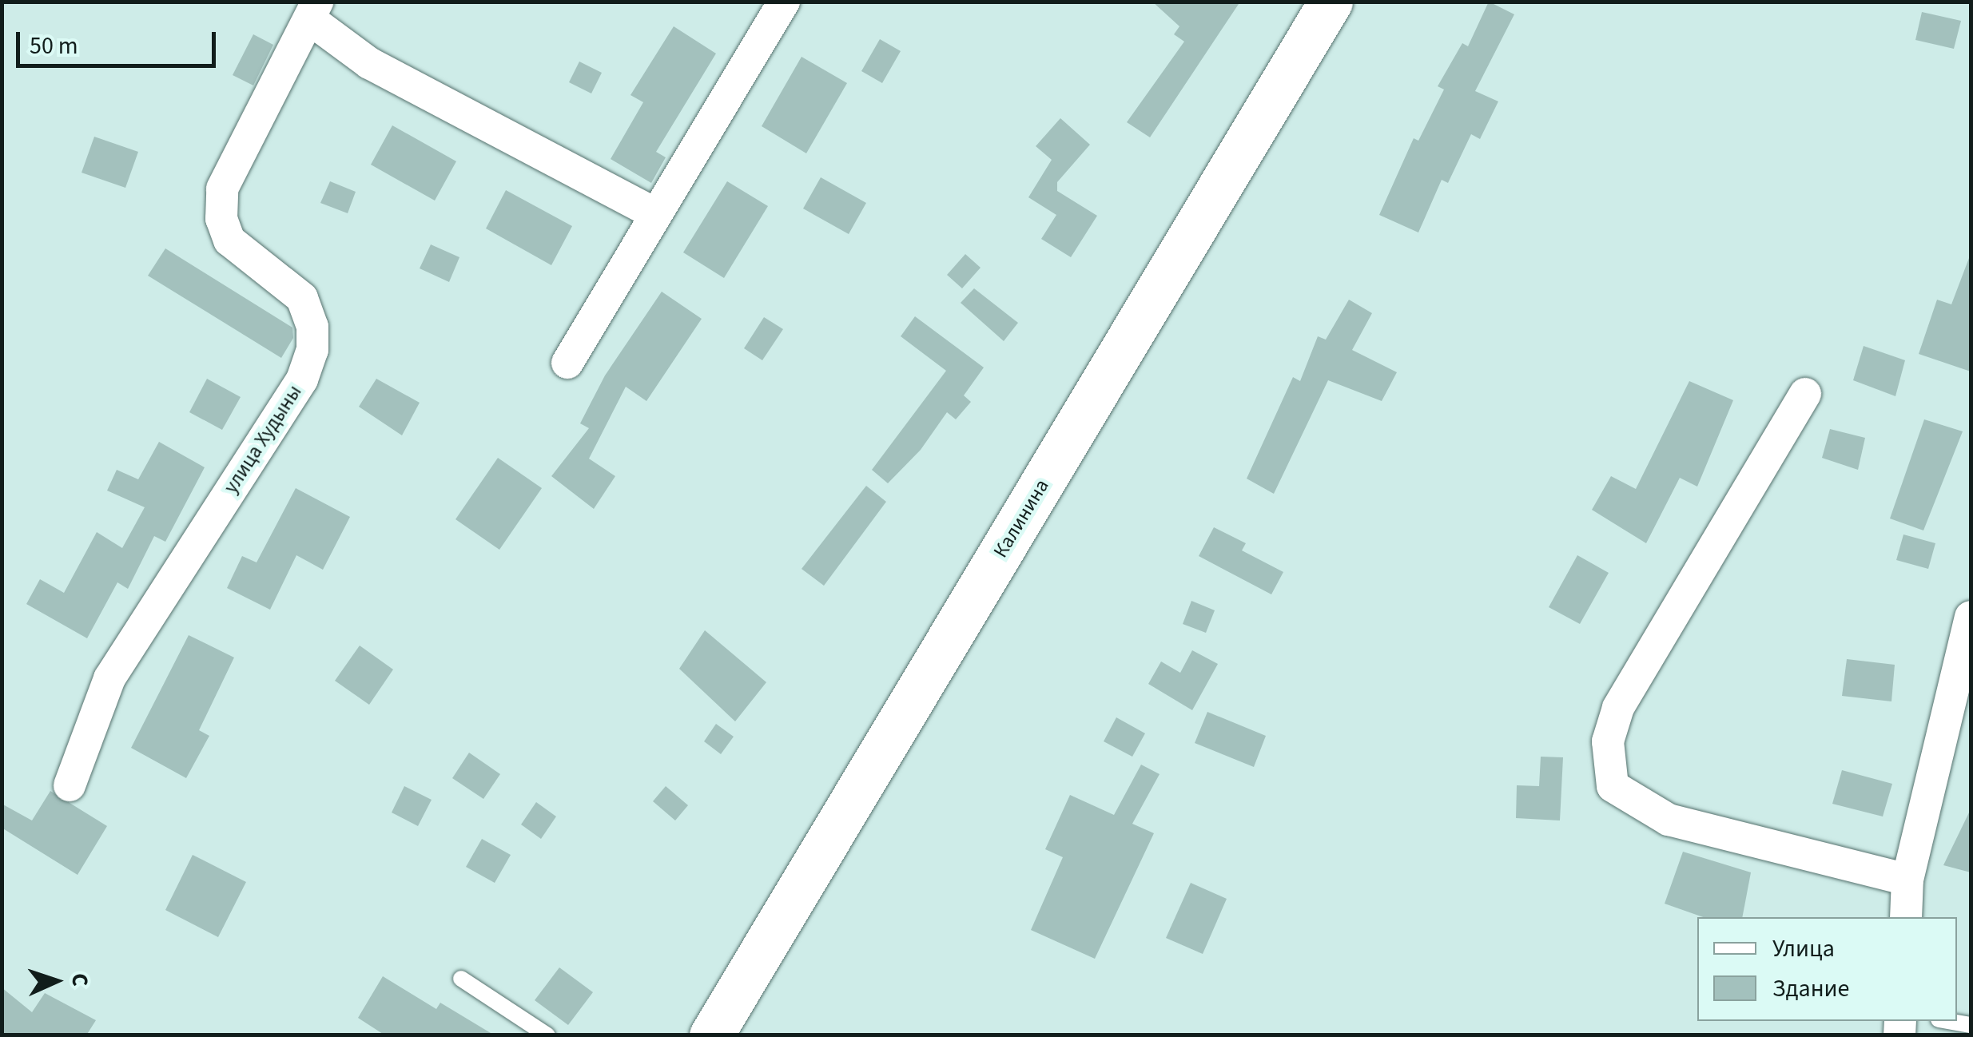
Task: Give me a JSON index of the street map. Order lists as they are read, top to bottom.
{
  "streets": {
    "street": ["улица Худыны", "Калинина"]
  },
  "legend": ["Улица", "Здание"],
  "scale_bar": "50 m",
  "north": "right"
}
